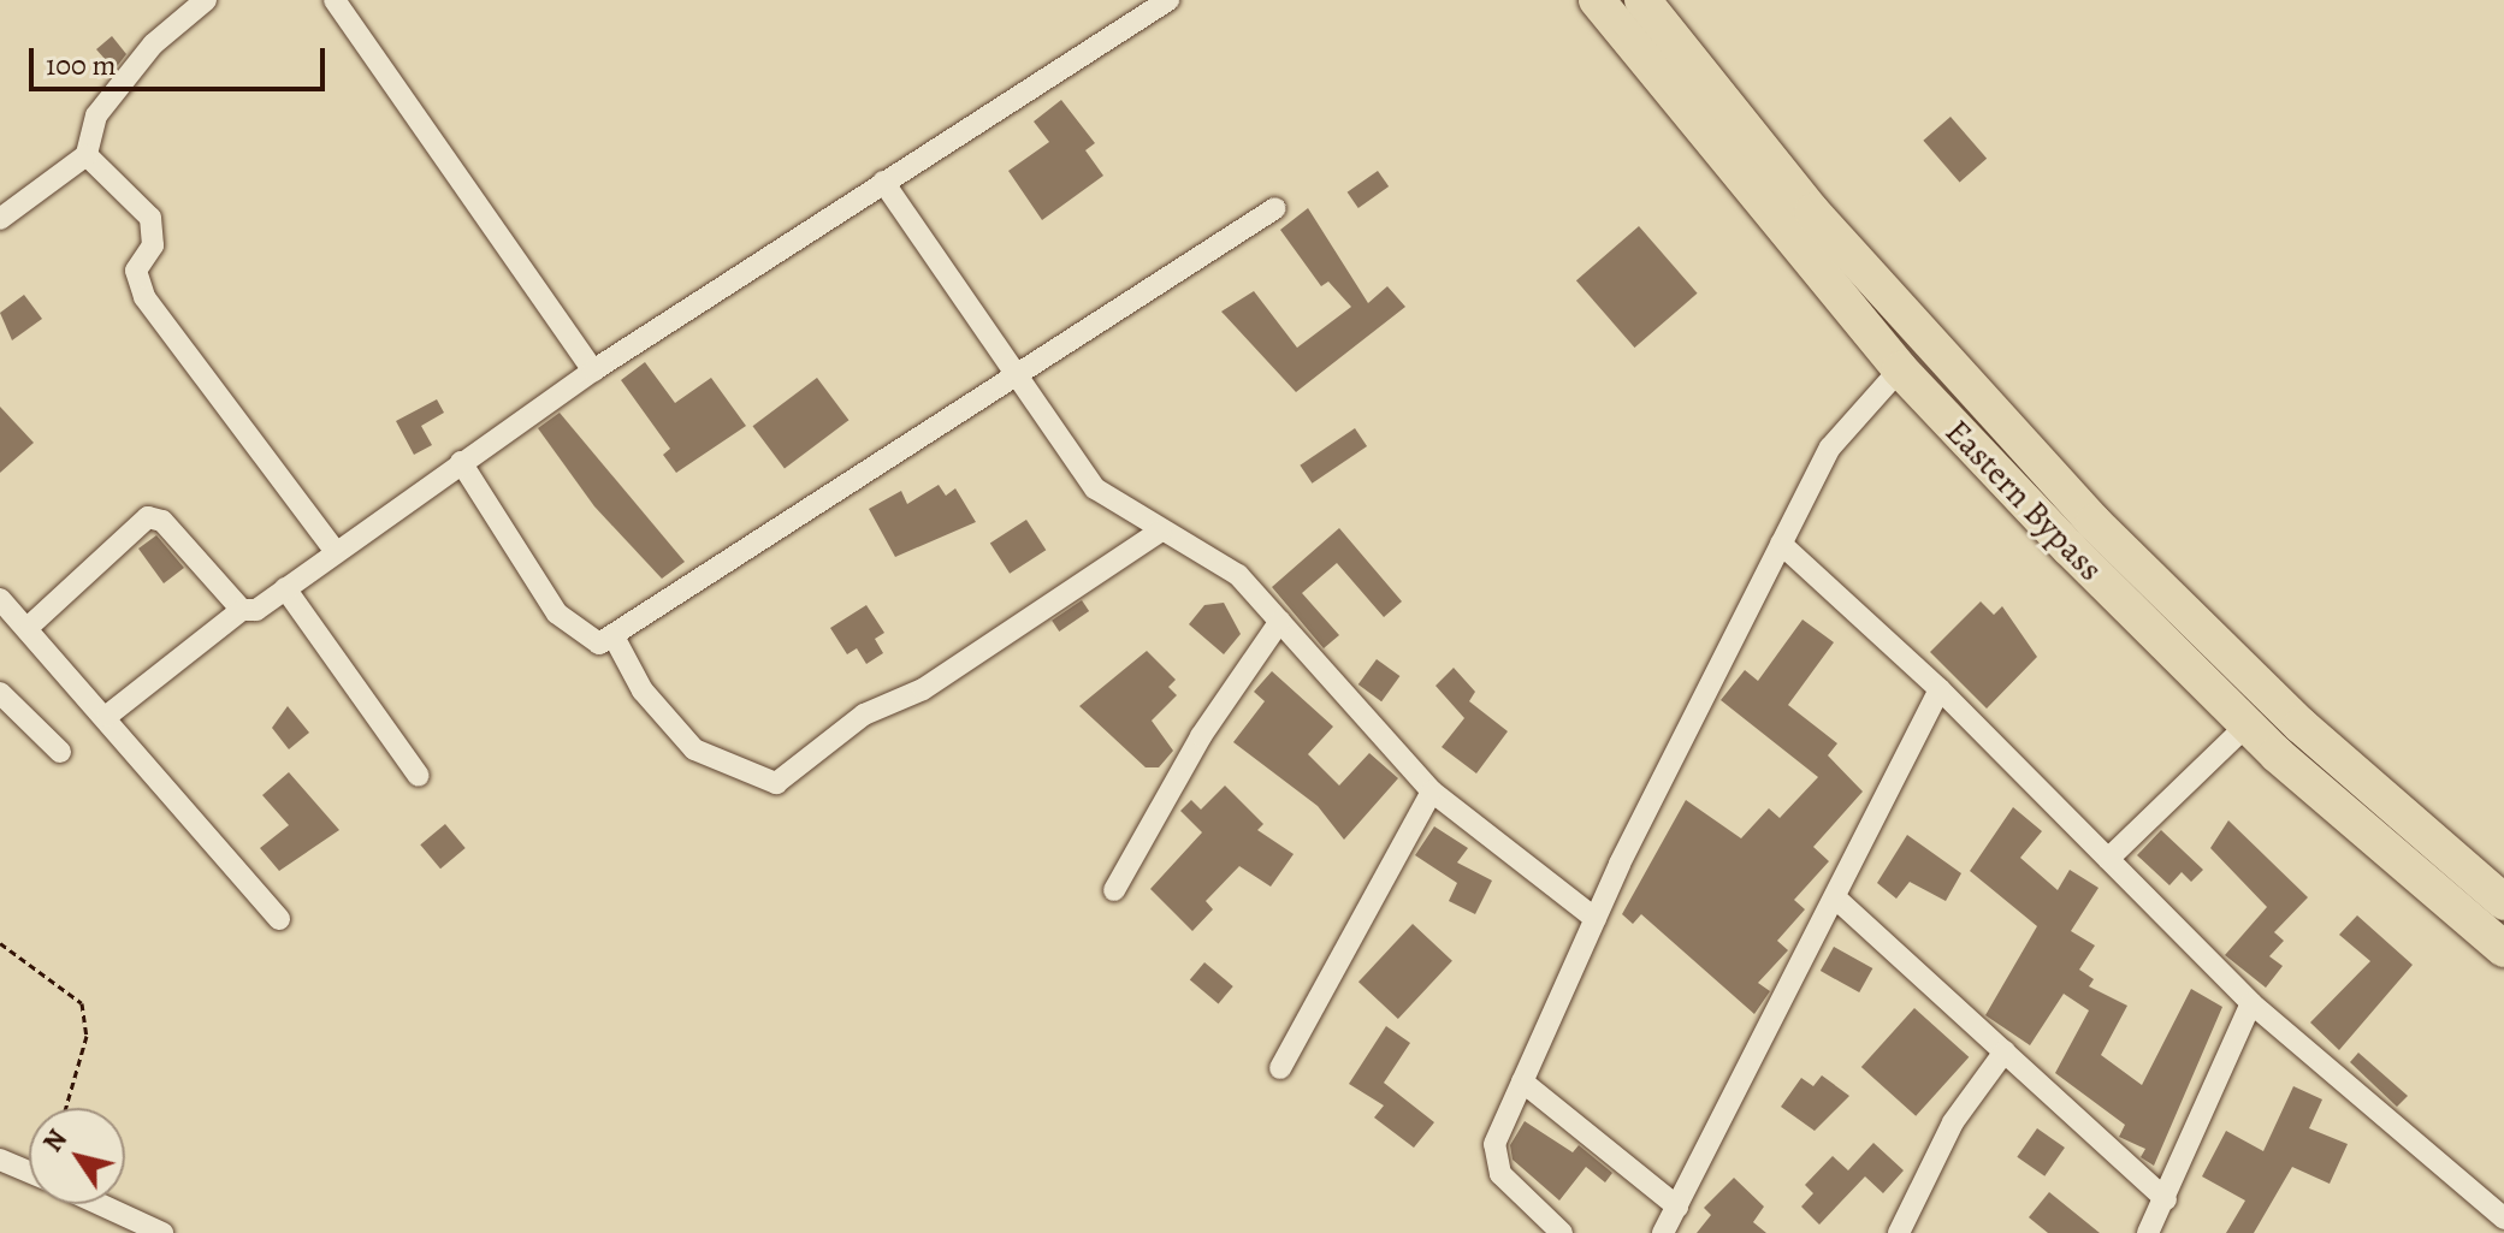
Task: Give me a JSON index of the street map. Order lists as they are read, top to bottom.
{
  "streets": {
    "main road": ["Eastern Bypass"]
  },
  "scale_bar": "100 m",
  "north": "top left"
}
